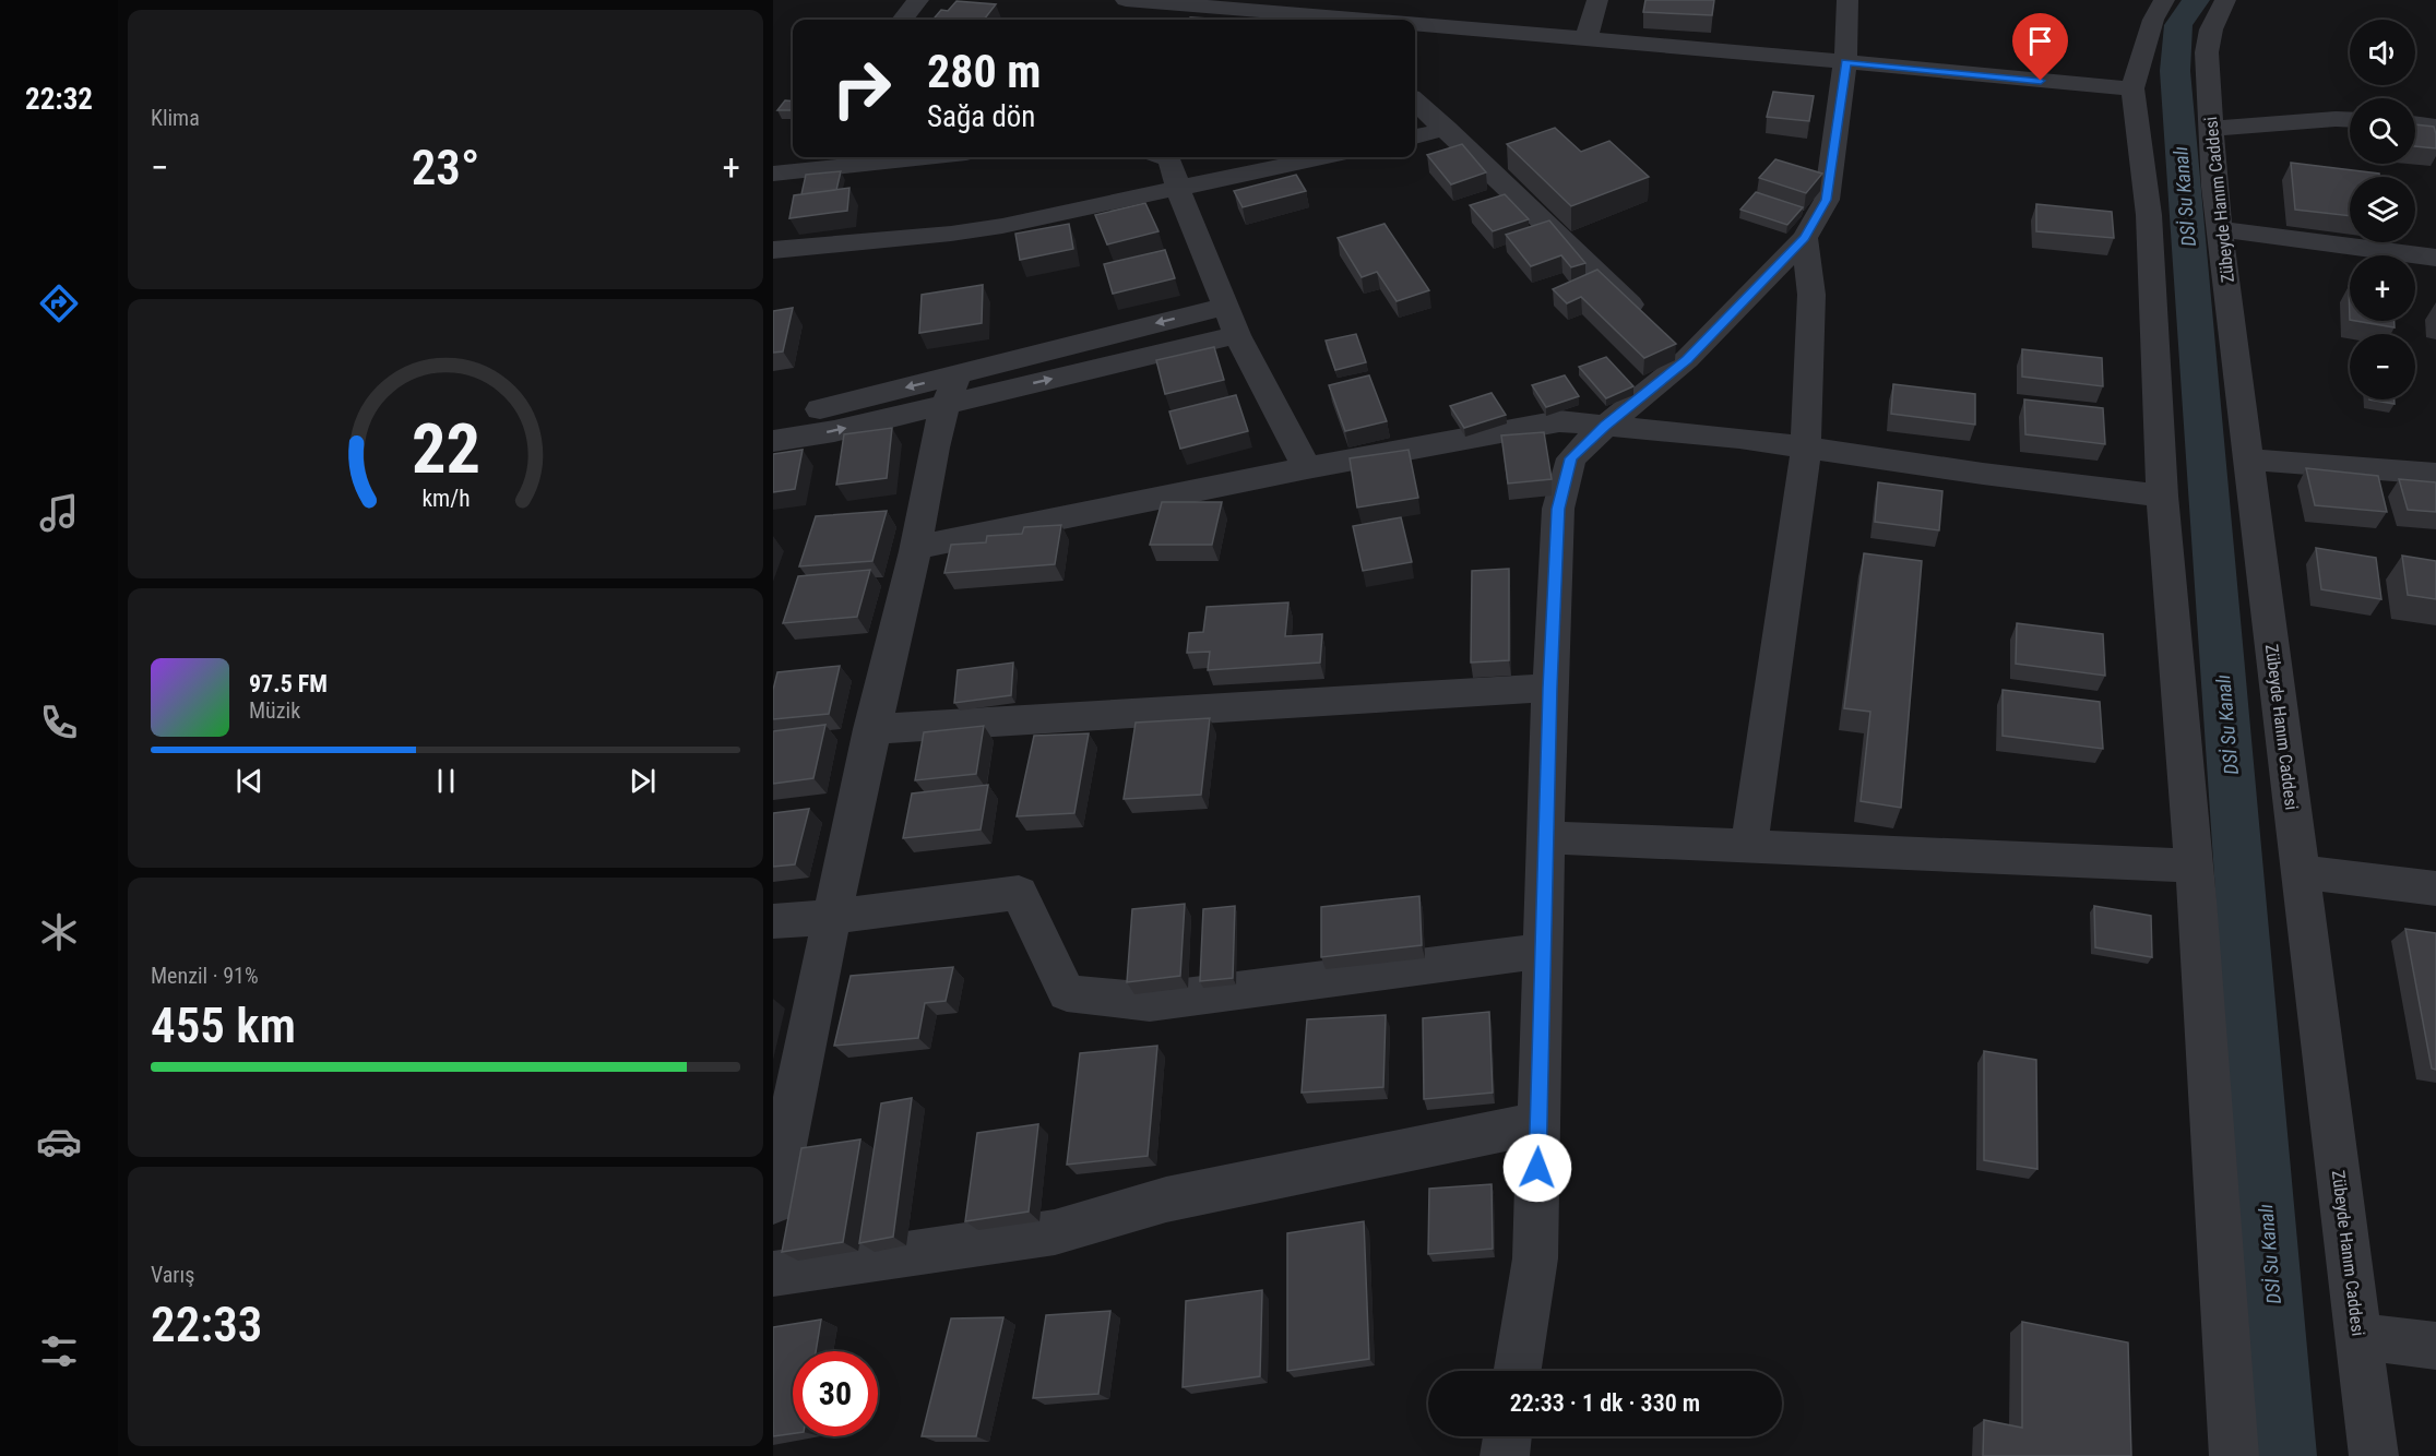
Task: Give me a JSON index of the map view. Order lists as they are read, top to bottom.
{
  "streets": {
    "street": ["Zübeyde Hanım Caddesi"]
  },
  "water": ["DSİ Su Kanalı"],
  "page": {
    "tabs": "22:32",
    "tile": [
      "Klima",
      ["Menzil · 91%", "455 km"],
      ["Varış", "22:33"]
    ],
    "map_buttons": ["+", "−"],
    "turn": ["280 m", "Sağa dön"],
    "heat": ["−", "23°", "+"],
    "song": ["97.5 FM", "Müzik"],
    "limit": "30",
    "trip": "22:33 · 1 dk · 330 m",
    "gauge": ["22", "km/h"]
  }
}
